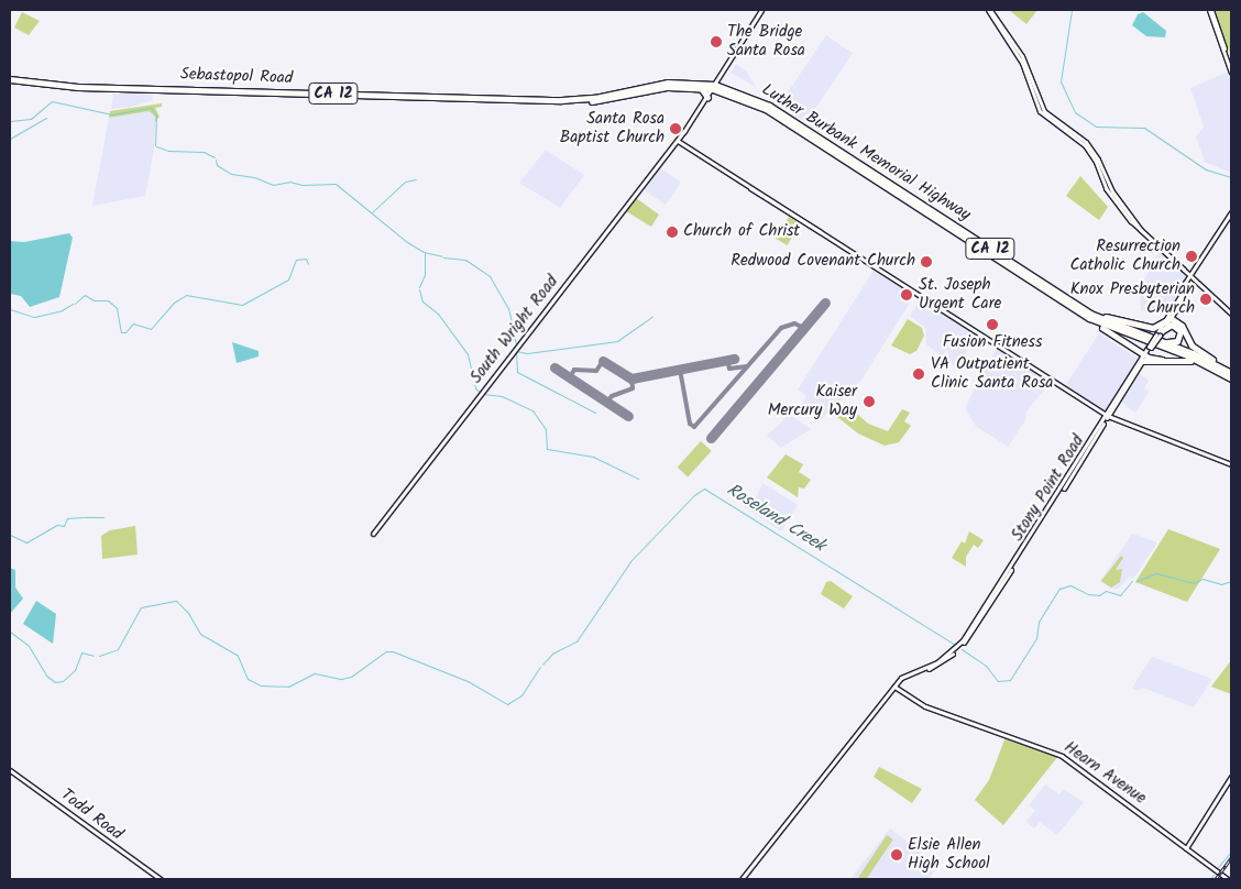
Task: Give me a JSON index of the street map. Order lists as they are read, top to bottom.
{
  "streets": {
    "highway": ["CA 12", "Luther Burbank Memorial Highway"],
    "main road": [
      "Sebastopol Road",
      "South Wright Road",
      "Stony Point Road",
      "Hearn Avenue",
      "Todd Road"
    ]
  },
  "crossings": [
    ["Sebastopol Road", "Luther Burbank Memorial Highway"],
    ["Sebastopol Road", "South Wright Road"],
    ["Luther Burbank Memorial Highway", "South Wright Road"],
    ["Stony Point Road", "Hearn Avenue"]
  ],
  "water": ["Roseland Creek"],
  "places": [
    "The Bridge Santa Rosa",
    "Santa Rosa Baptist Church",
    "Church of Christ",
    "Resurrection Catholic Church",
    "Redwood Covenant Church",
    "St. Joseph Urgent Care",
    "Knox Presbyterian Church",
    "Fusion Fitness",
    "VA Outpatient Clinic Santa Rosa",
    "Kaiser Mercury Way",
    "Elsie Allen High School"
  ]
}
